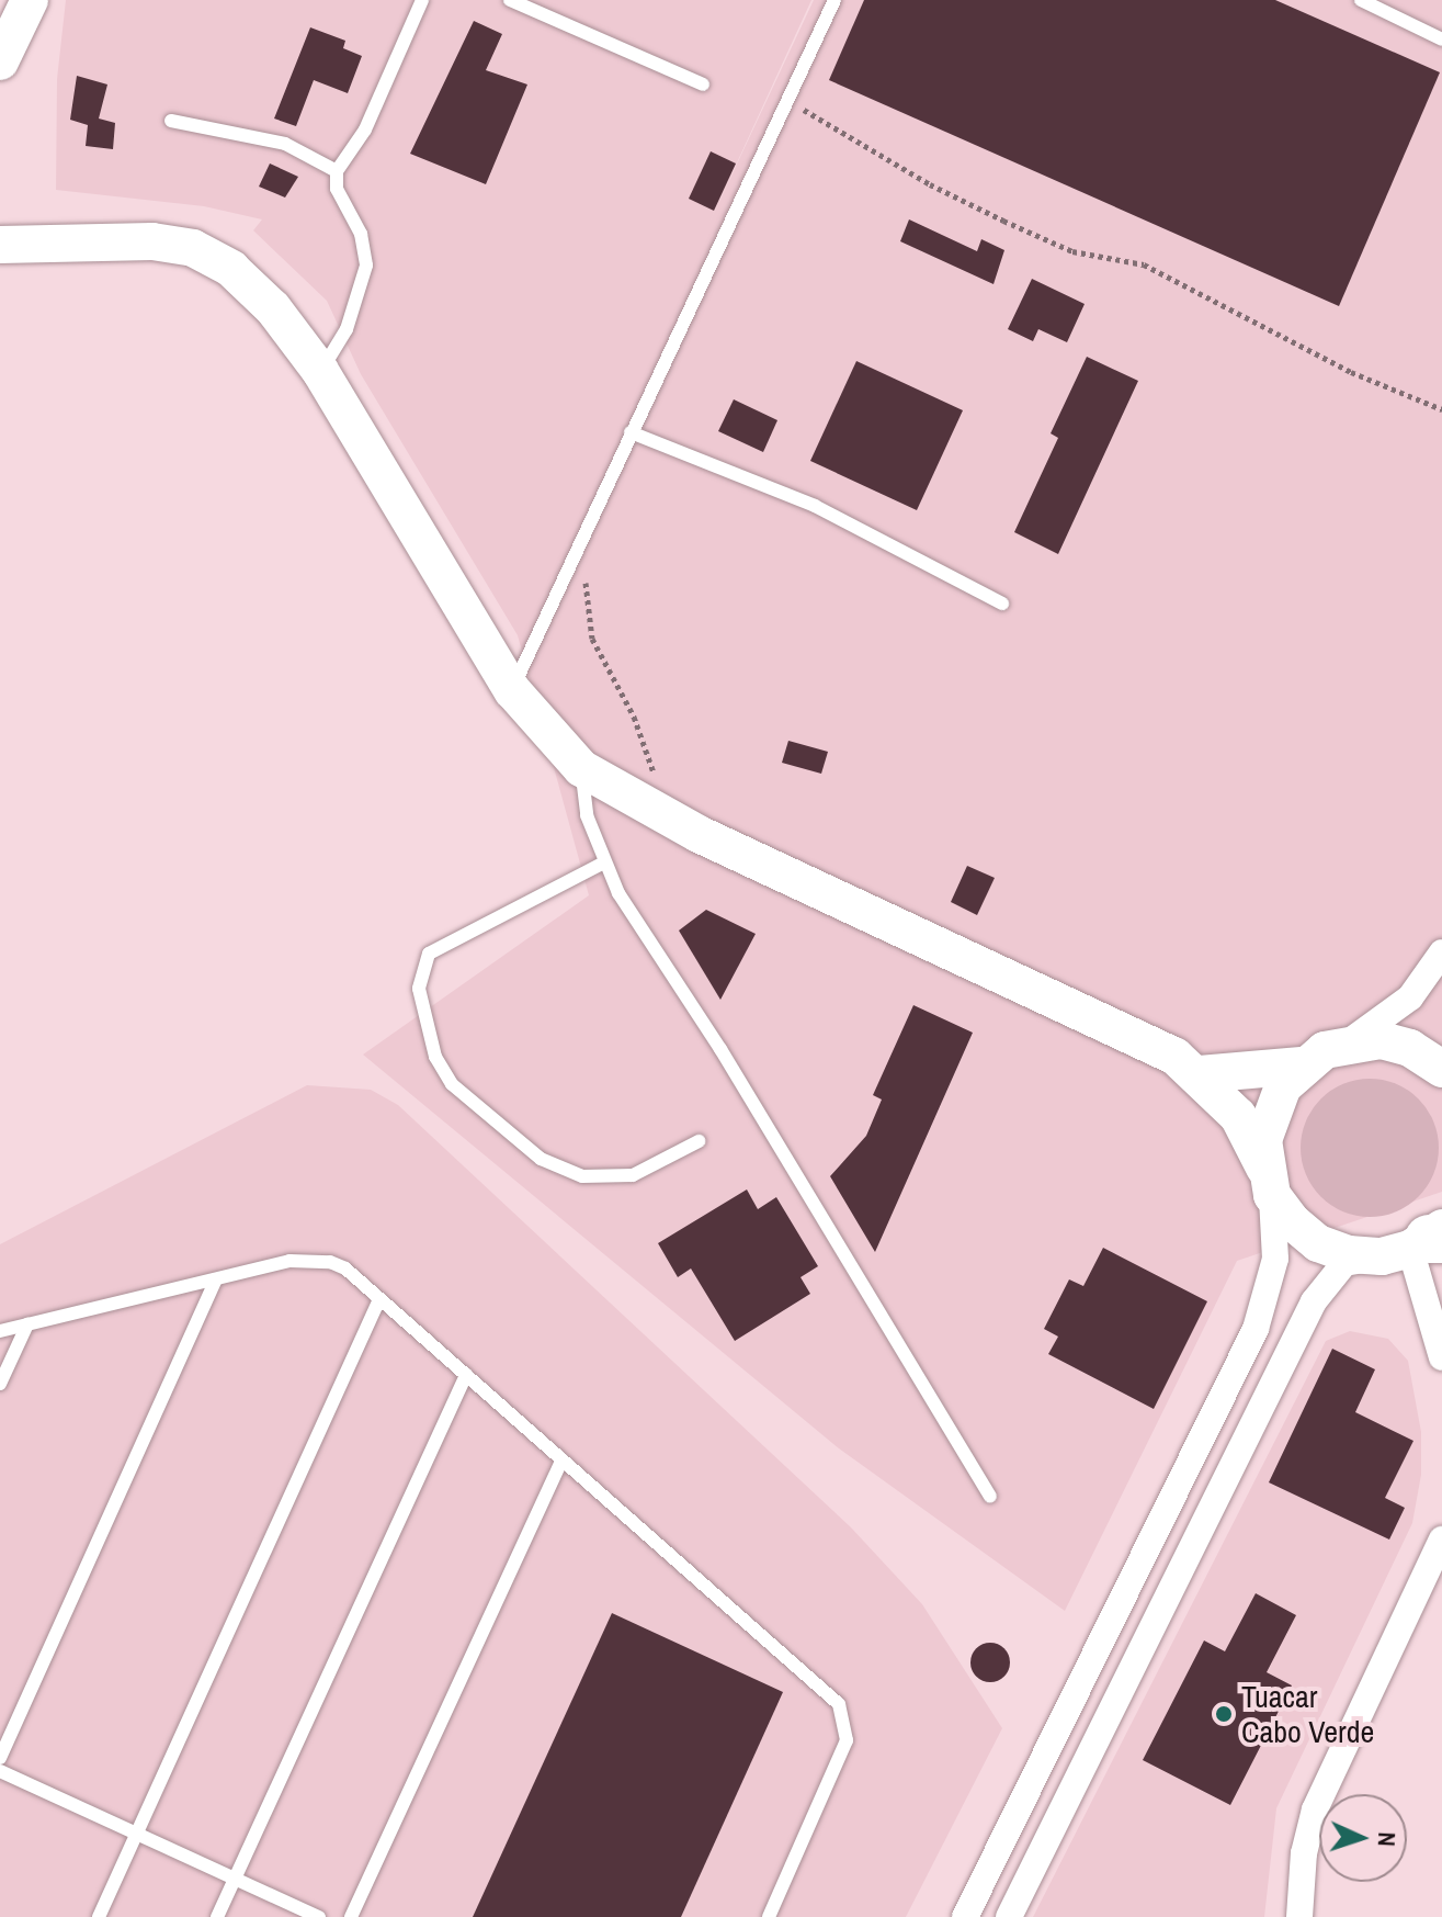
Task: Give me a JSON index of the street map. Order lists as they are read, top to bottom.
{
  "places": ["Tuacar Cabo Verde"],
  "north": "right"
}
